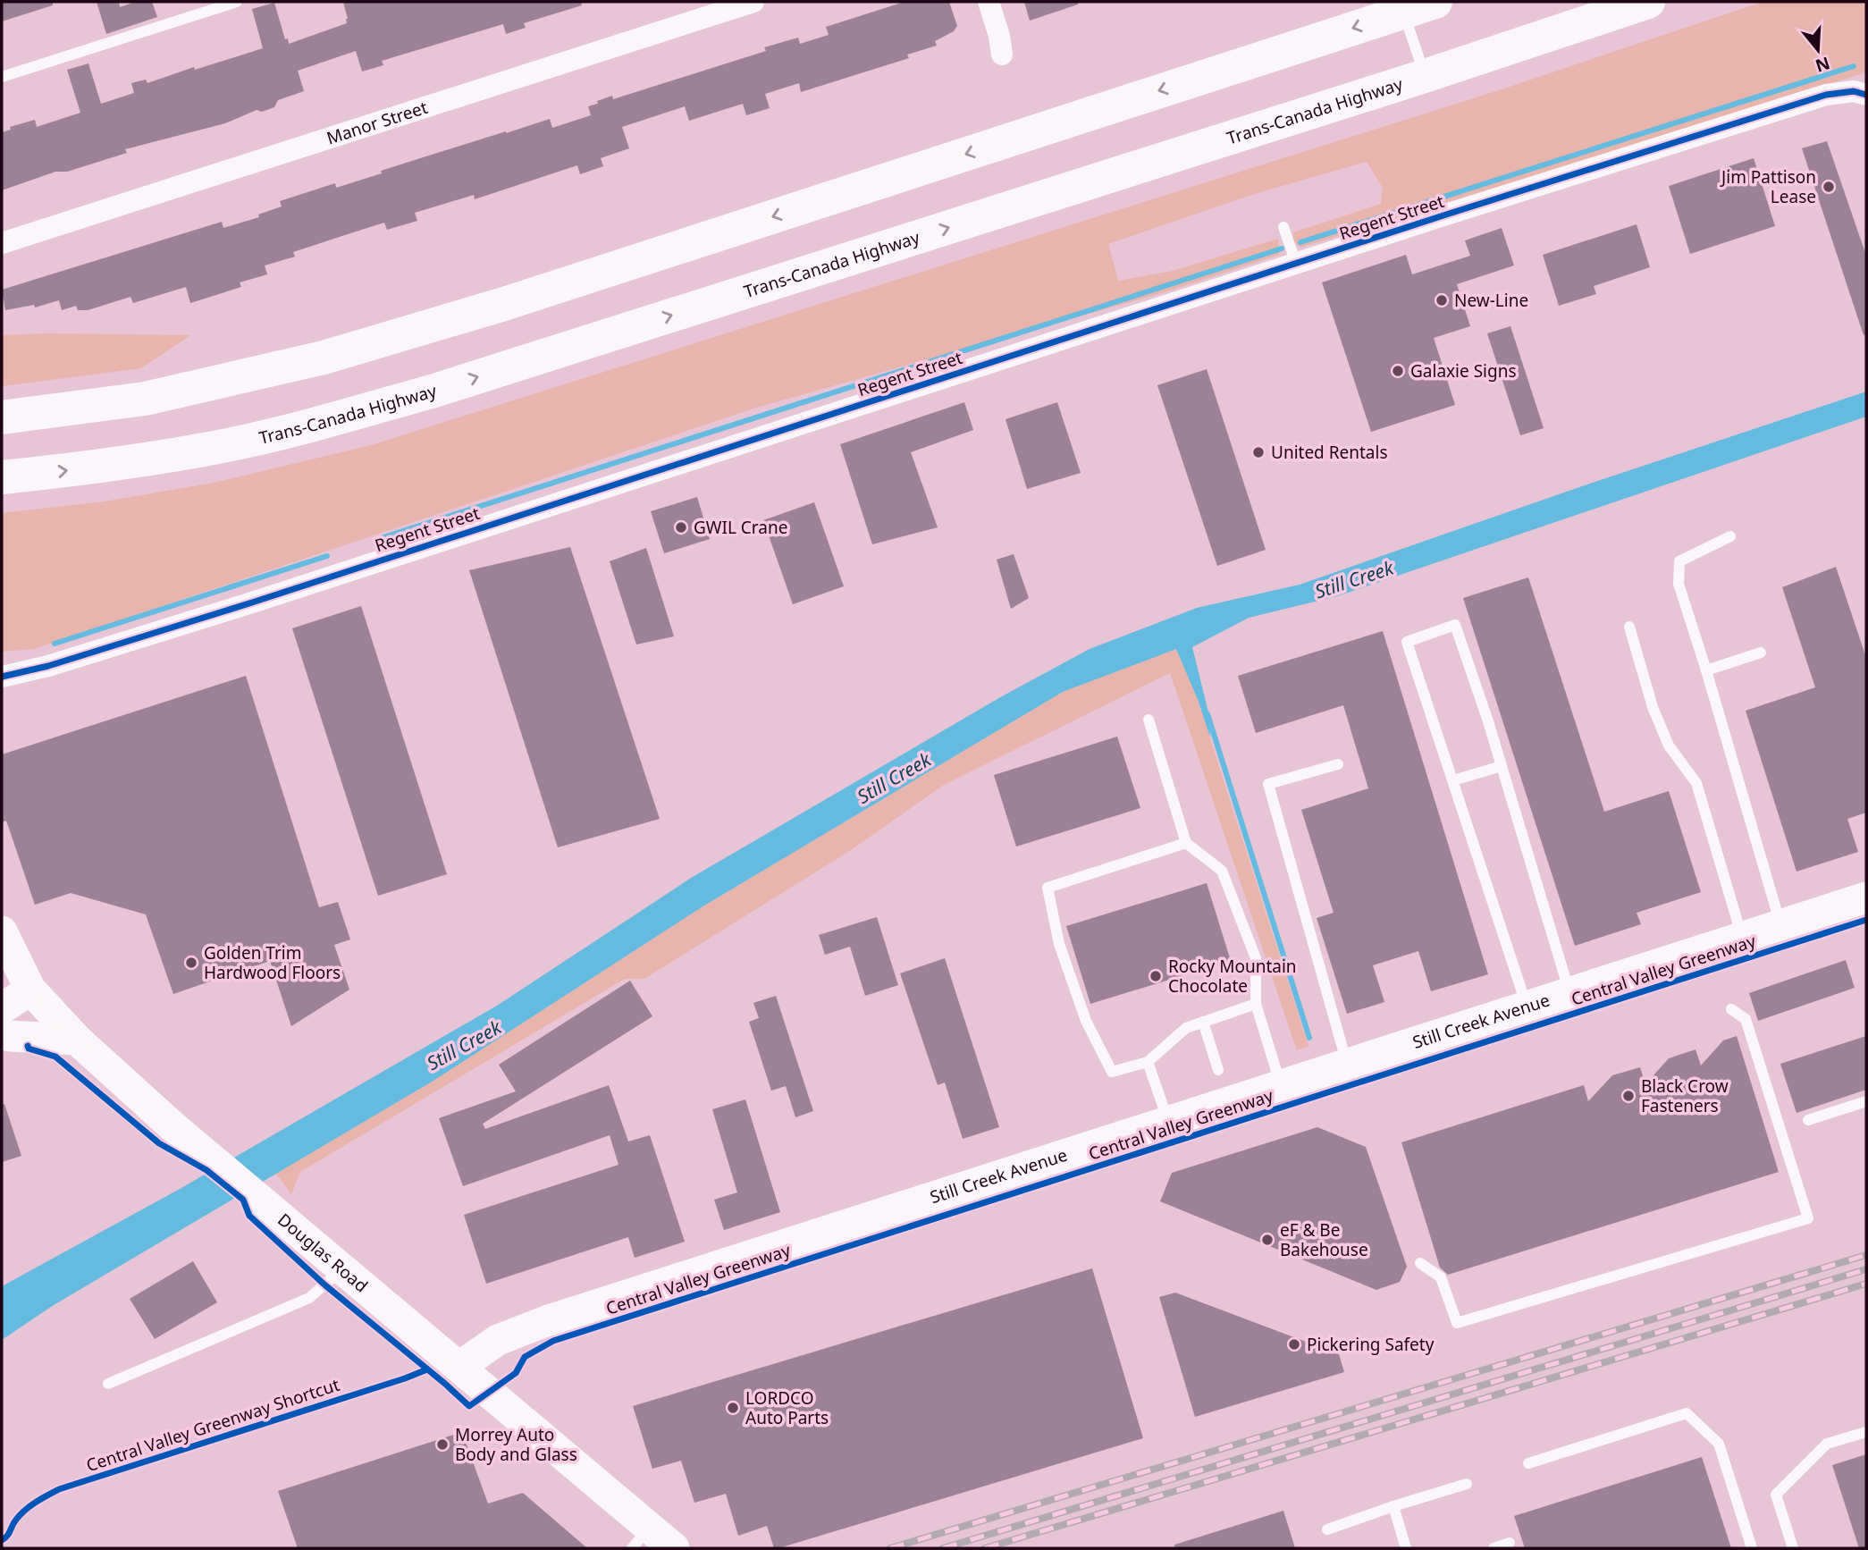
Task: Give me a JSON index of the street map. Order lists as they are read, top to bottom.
{
  "streets": {
    "highway": ["Trans-Canada Highway"],
    "street": [
      "Manor Street",
      "Regent Street",
      "Still Creek Avenue",
      "Douglas Road"
    ],
    "cycle path": ["Central Valley Greenway", "Central Valley Greenway Shortcut"]
  },
  "crossings": [
    ["Still Creek Avenue", "Douglas Road"]
  ],
  "water": ["Still Creek"],
  "places": [
    "Jim Pattison Lease",
    "New-Line",
    "Galaxie Signs",
    "United Rentals",
    "GWIL Crane",
    "Golden Trim Hardwood Floors",
    "Rocky Mountain Chocolate",
    "Black Crow Fasteners",
    "eF & Be Bakehouse",
    "Pickering Safety",
    "LORDCO Auto Parts",
    "Morrey Auto Body and Glass"
  ],
  "north": "bottom"
}
